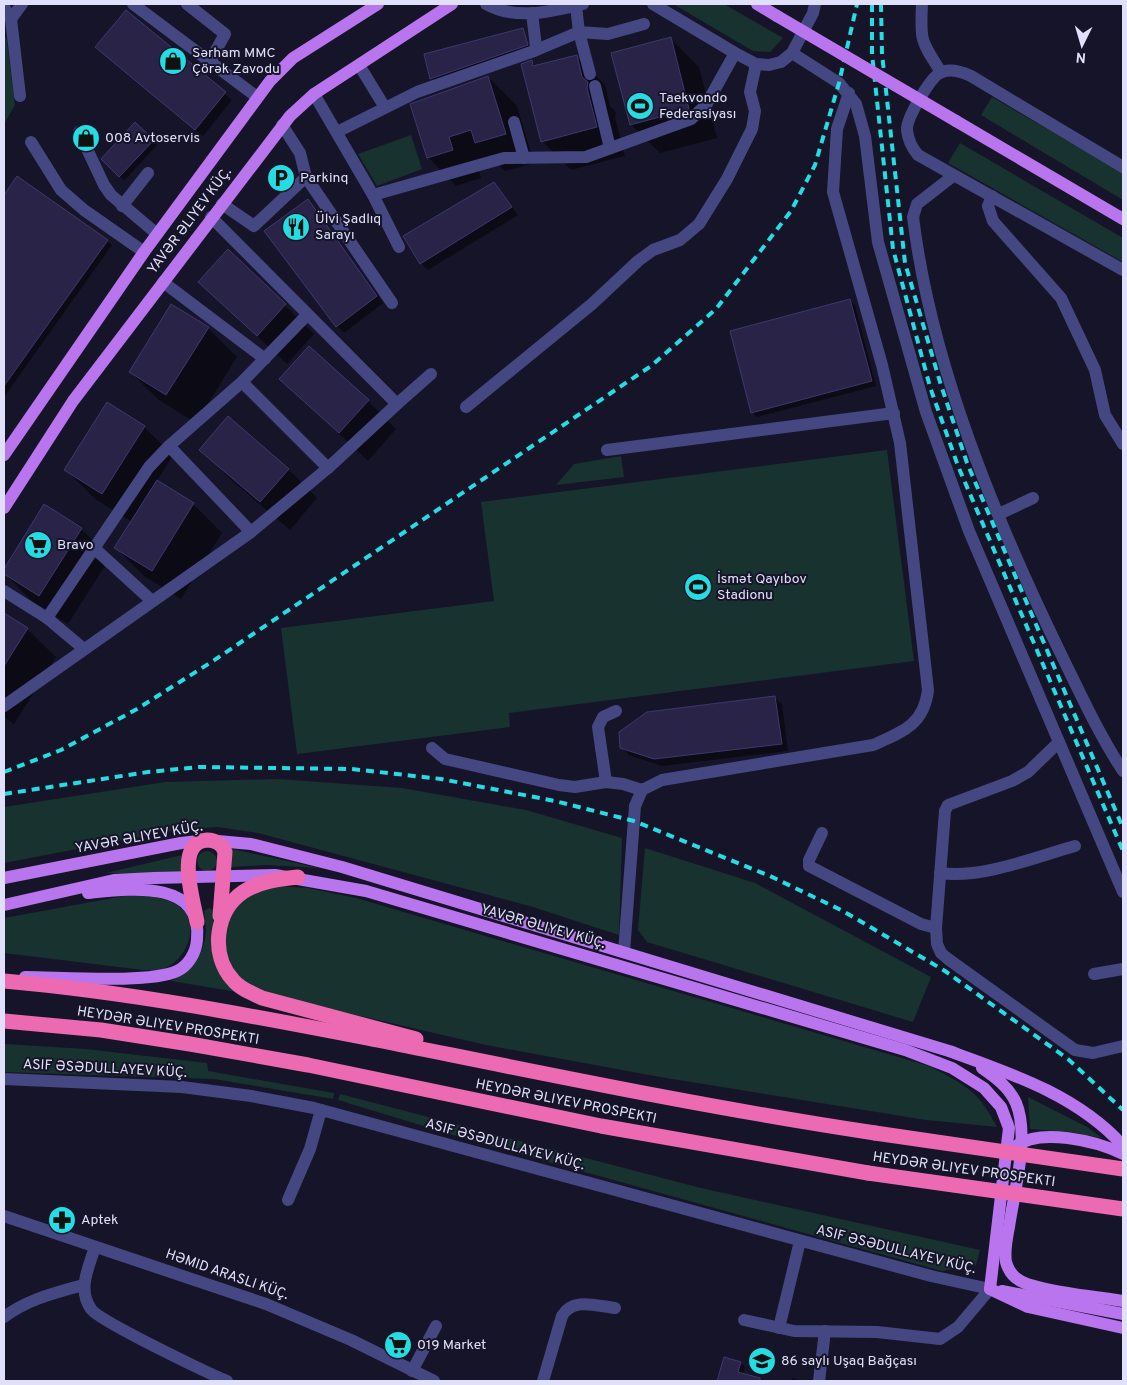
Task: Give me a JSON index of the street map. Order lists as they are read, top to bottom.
{
  "streets": {
    "highway": ["HEYDƏR ƏLIYEV PROSPEKTI"],
    "main road": ["YAVƏR ƏLIYEV KÜÇ."],
    "street": ["ASIF ƏSƏDULLAYEV KÜÇ."]
  },
  "crossings": [
    ["YAVƏR ƏLIYEV KÜÇ.", "ASIF ƏSƏDULLAYEV KÜÇ."]
  ],
  "places": {
    "shop": ["Sərham MMC Çörək Zavodu", "008 Avtoservis"],
    "sports": ["Taekvondo Federasiyası", "İsmət Qayıbov Stadionu"],
    "parking": ["Parkinq"],
    "restaurant": ["Ülvi Şadlıq Sarayı"],
    "supermarket": ["Bravo", "019 Market"],
    "pharmacy": ["Aptek"],
    "school or university": ["86 saylı Uşaq Bağçası"]
  },
  "north": "bottom"
}
